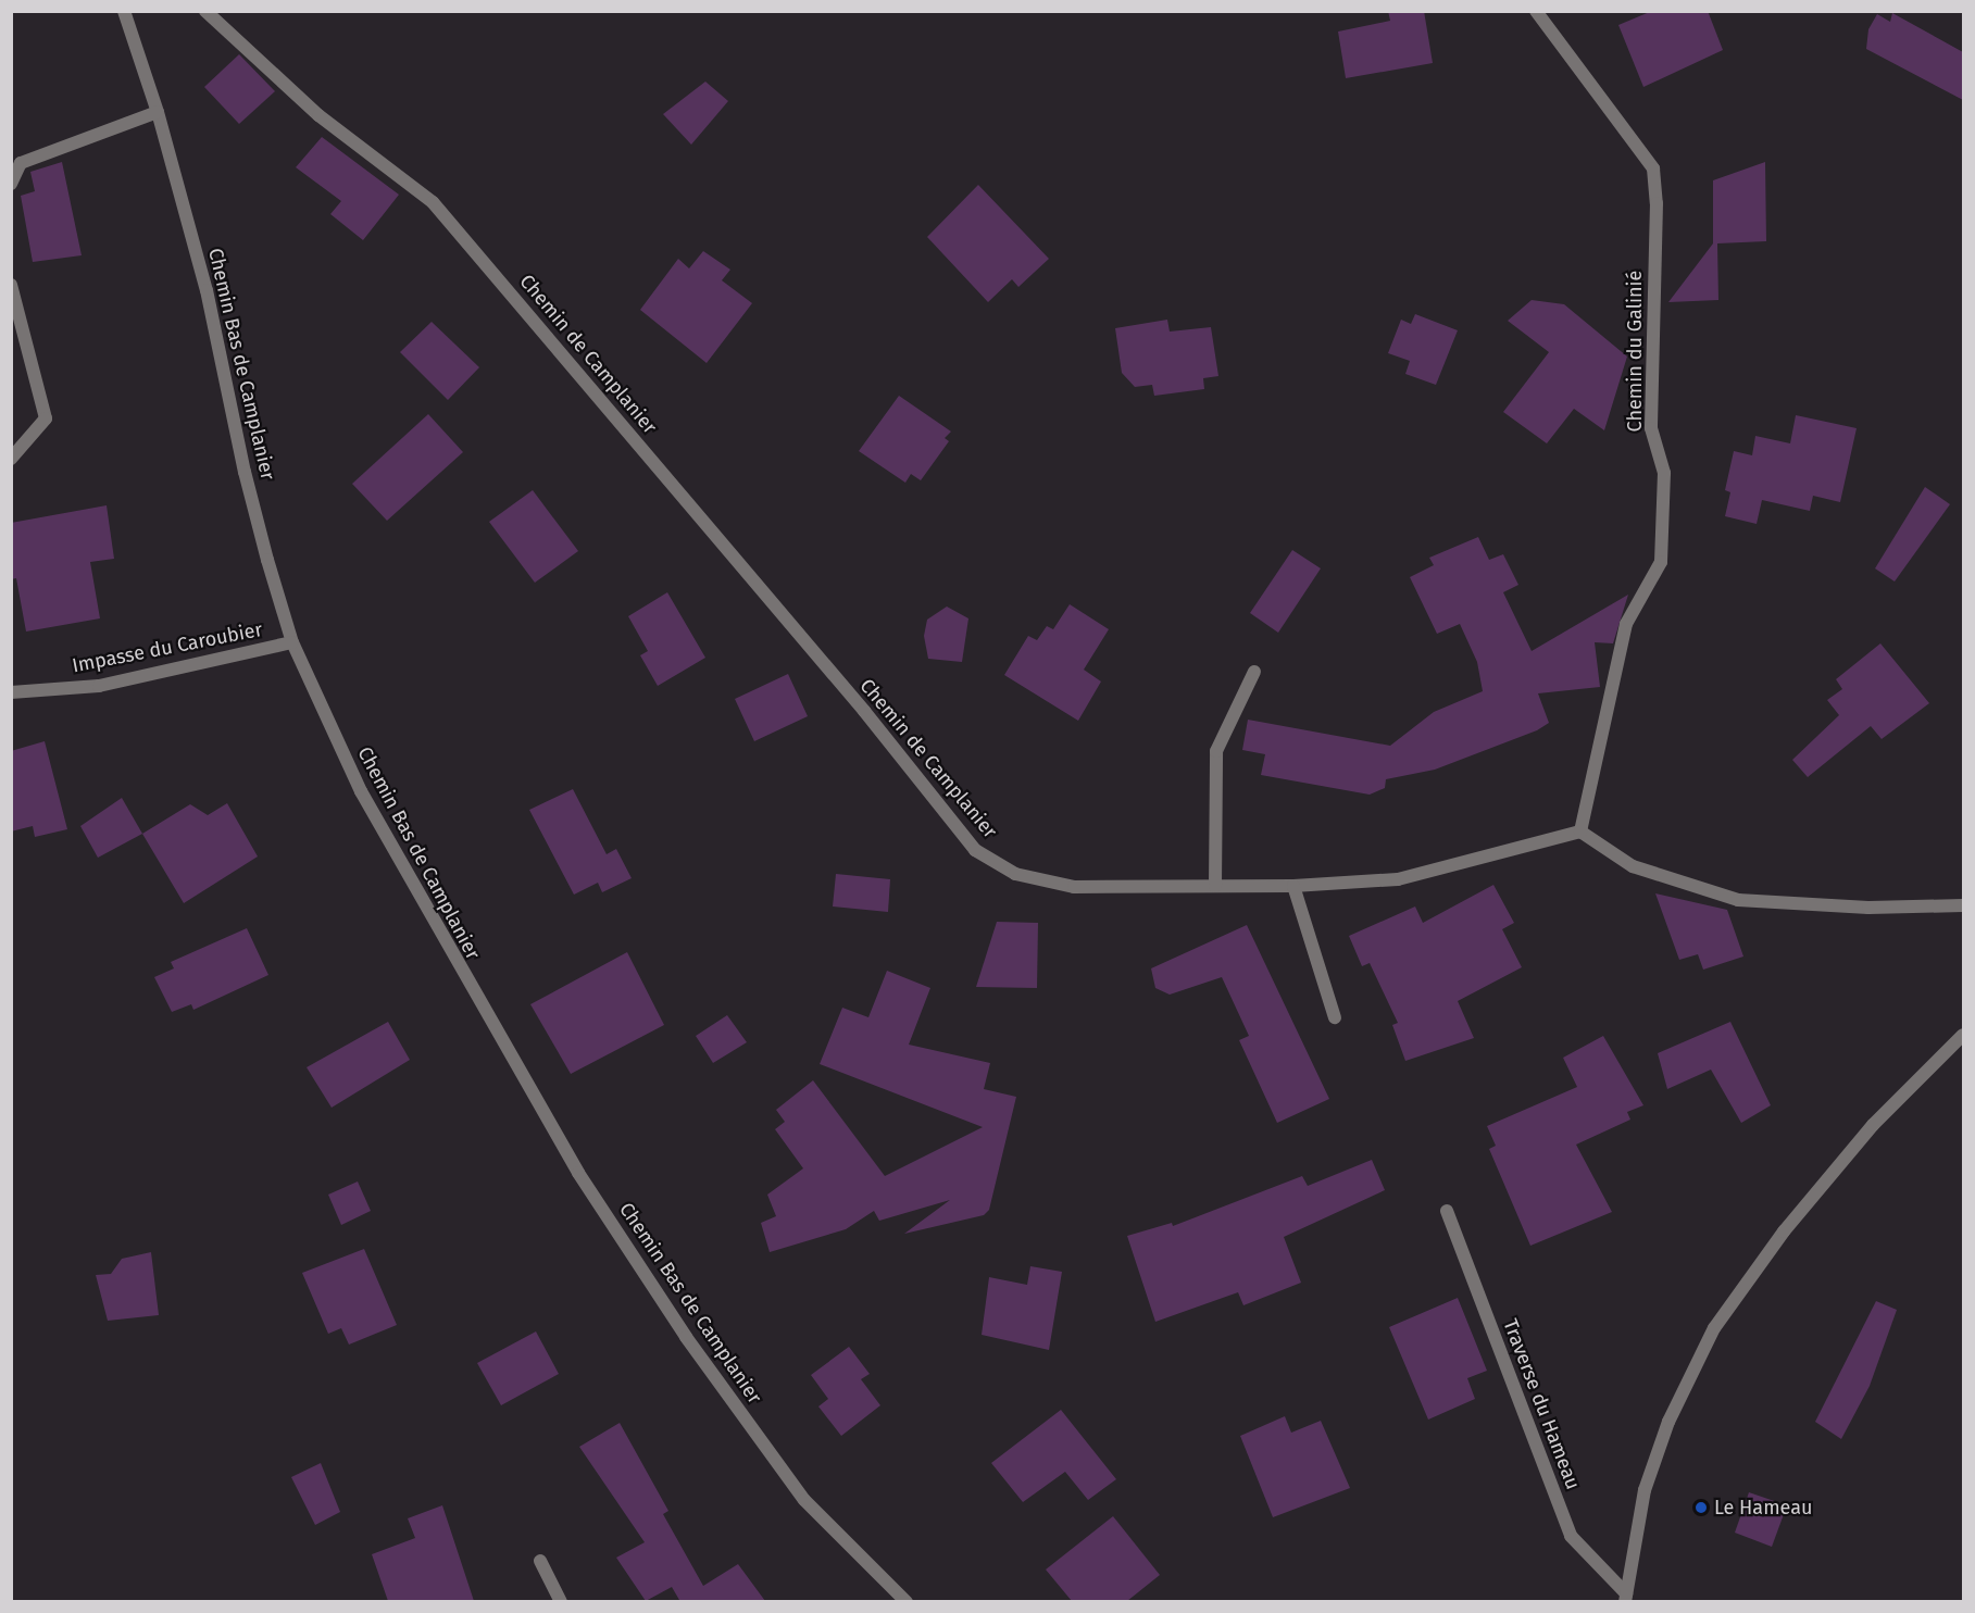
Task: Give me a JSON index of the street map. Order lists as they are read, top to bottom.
{
  "streets": {
    "street": [
      "Chemin du Galinié",
      "Chemin de Camplanier",
      "Chemin Bas de Camplanier",
      "Impasse du Caroubier",
      "Traverse du Hameau"
    ]
  },
  "crossings": [
    ["Chemin du Galinié", "Chemin de Camplanier"],
    ["Chemin Bas de Camplanier", "Impasse du Caroubier"]
  ],
  "places": ["Le Hameau"]
}
